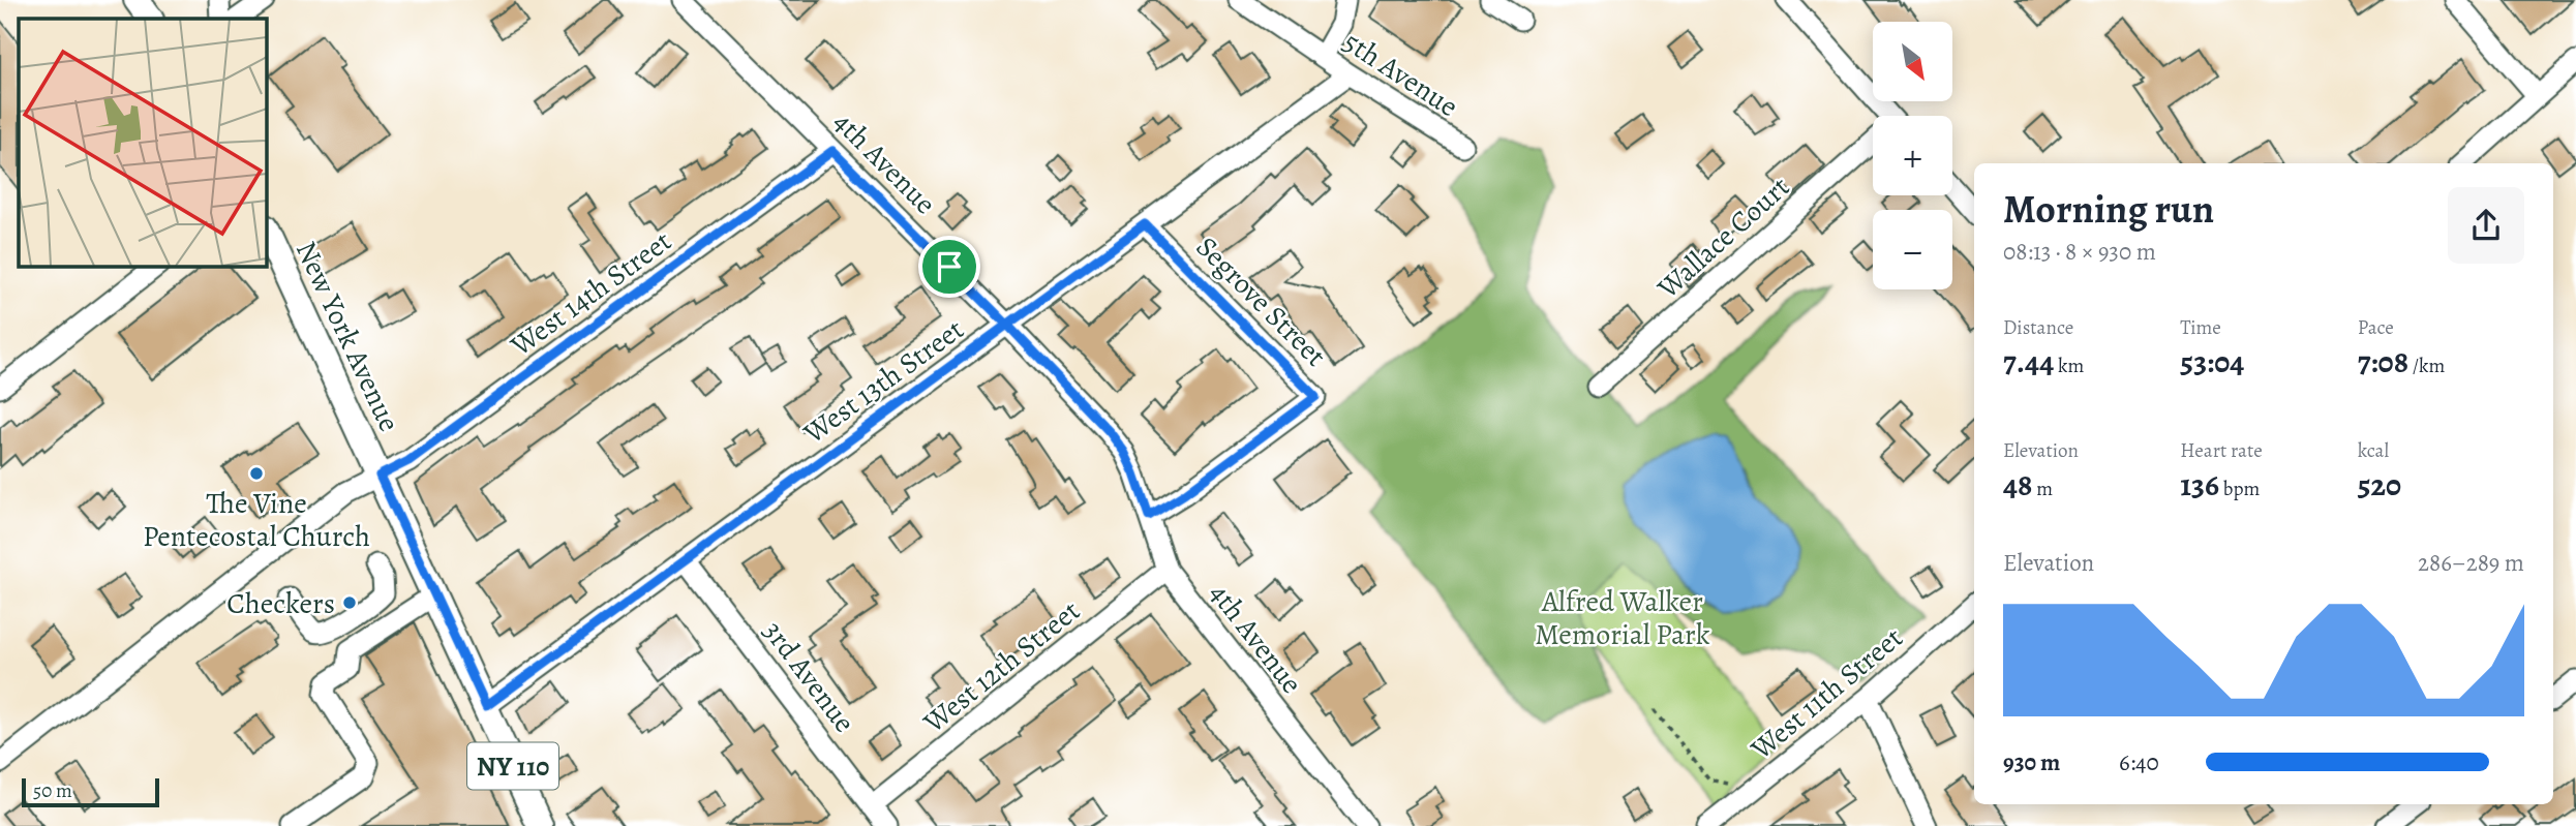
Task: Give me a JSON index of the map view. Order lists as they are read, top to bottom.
{
  "streets": {
    "main road": ["New York Avenue", "NY 110"],
    "street": [
      "5th Avenue",
      "4th Avenue",
      "Wallace Court",
      "West 14th Street",
      "Segrove Street",
      "West 13th Street",
      "West 12th Street",
      "3rd Avenue",
      "West 11th Street"
    ]
  },
  "crossings": [
    ["5th Avenue", "West 13th Street"],
    ["4th Avenue", "West 14th Street"],
    ["4th Avenue", "Segrove Street"],
    ["4th Avenue", "West 13th Street"],
    ["4th Avenue", "West 12th Street"],
    ["West 14th Street", "New York Avenue"],
    ["Segrove Street", "West 13th Street"],
    ["New York Avenue", "West 13th Street"],
    ["West 13th Street", "3rd Avenue"],
    ["West 12th Street", "3rd Avenue"]
  ],
  "parks": ["Alfred Walker Memorial Park"],
  "places": ["The Vine Pentecostal Church", "Checkers"],
  "scale_bar": "50 m",
  "north": "bottom right",
  "page": {
    "map_buttons": ["+", "−"],
    "heading": ["Morning run", "08:13 · 8 × 930 m"],
    "stats": [
      ["Distance", "7.44 km"],
      ["Time", "53:04"],
      ["Pace", "7:08 /km"],
      ["Elevation", "48 m"],
      ["Heart rate", "136 bpm"],
      ["kcal", "520"]
    ],
    "chart": ["Elevation", "286–289 m"],
    "list": [
      {
        "name": "930 m",
        "note": "6:40"
      }
    ],
    "scale": "50 m"
  }
}
